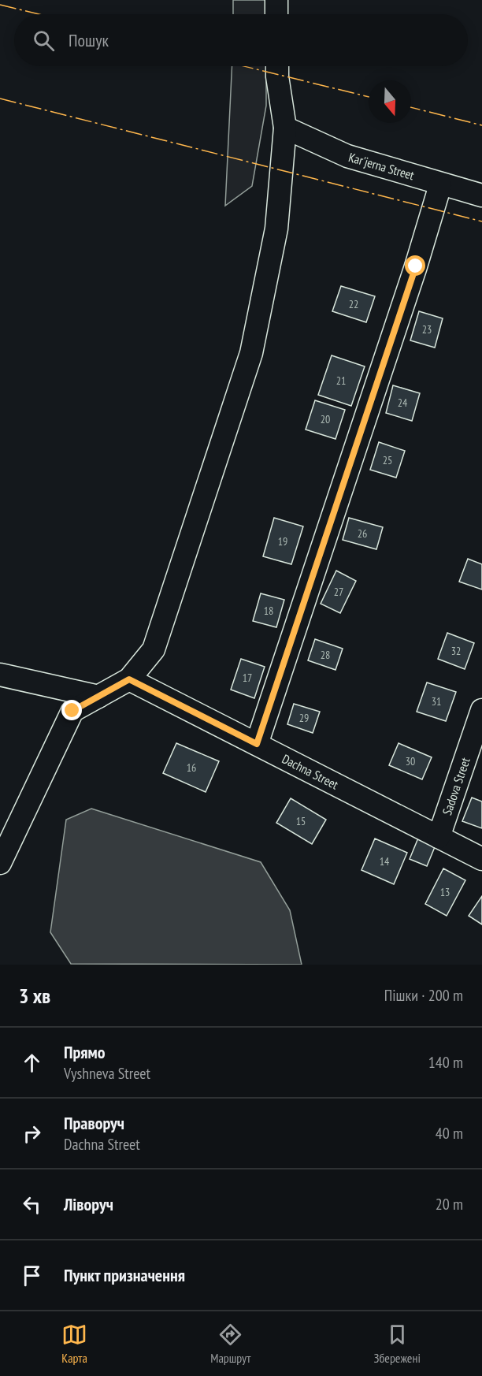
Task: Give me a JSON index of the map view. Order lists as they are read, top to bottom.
{
  "streets": {
    "street": ["Kar'jerna Street", "Dachna Street", "Sadova Street"]
  },
  "crossings": [
    ["Dachna Street", "Sadova Street"]
  ],
  "house_numbers": [
    "22",
    "23",
    "21",
    "24",
    "20",
    "25",
    "26",
    "19",
    "27",
    "18",
    "32",
    "28",
    "17",
    "31",
    "29",
    "30",
    "16",
    "15",
    "14",
    "13"
  ],
  "north": "bottom",
  "page": {
    "search": "Пошук",
    "heading": ["3 хв", "Пішки · 200 m"],
    "list": [
      ["Прямо", "Vyshneva Street", "140 m"],
      ["Праворуч", "Dachna Street", "40 m"],
      ["Ліворуч", "20 m"],
      "Пункт призначення"
    ],
    "nav": ["Карта", "Маршрут", "Збережені"]
  }
}
